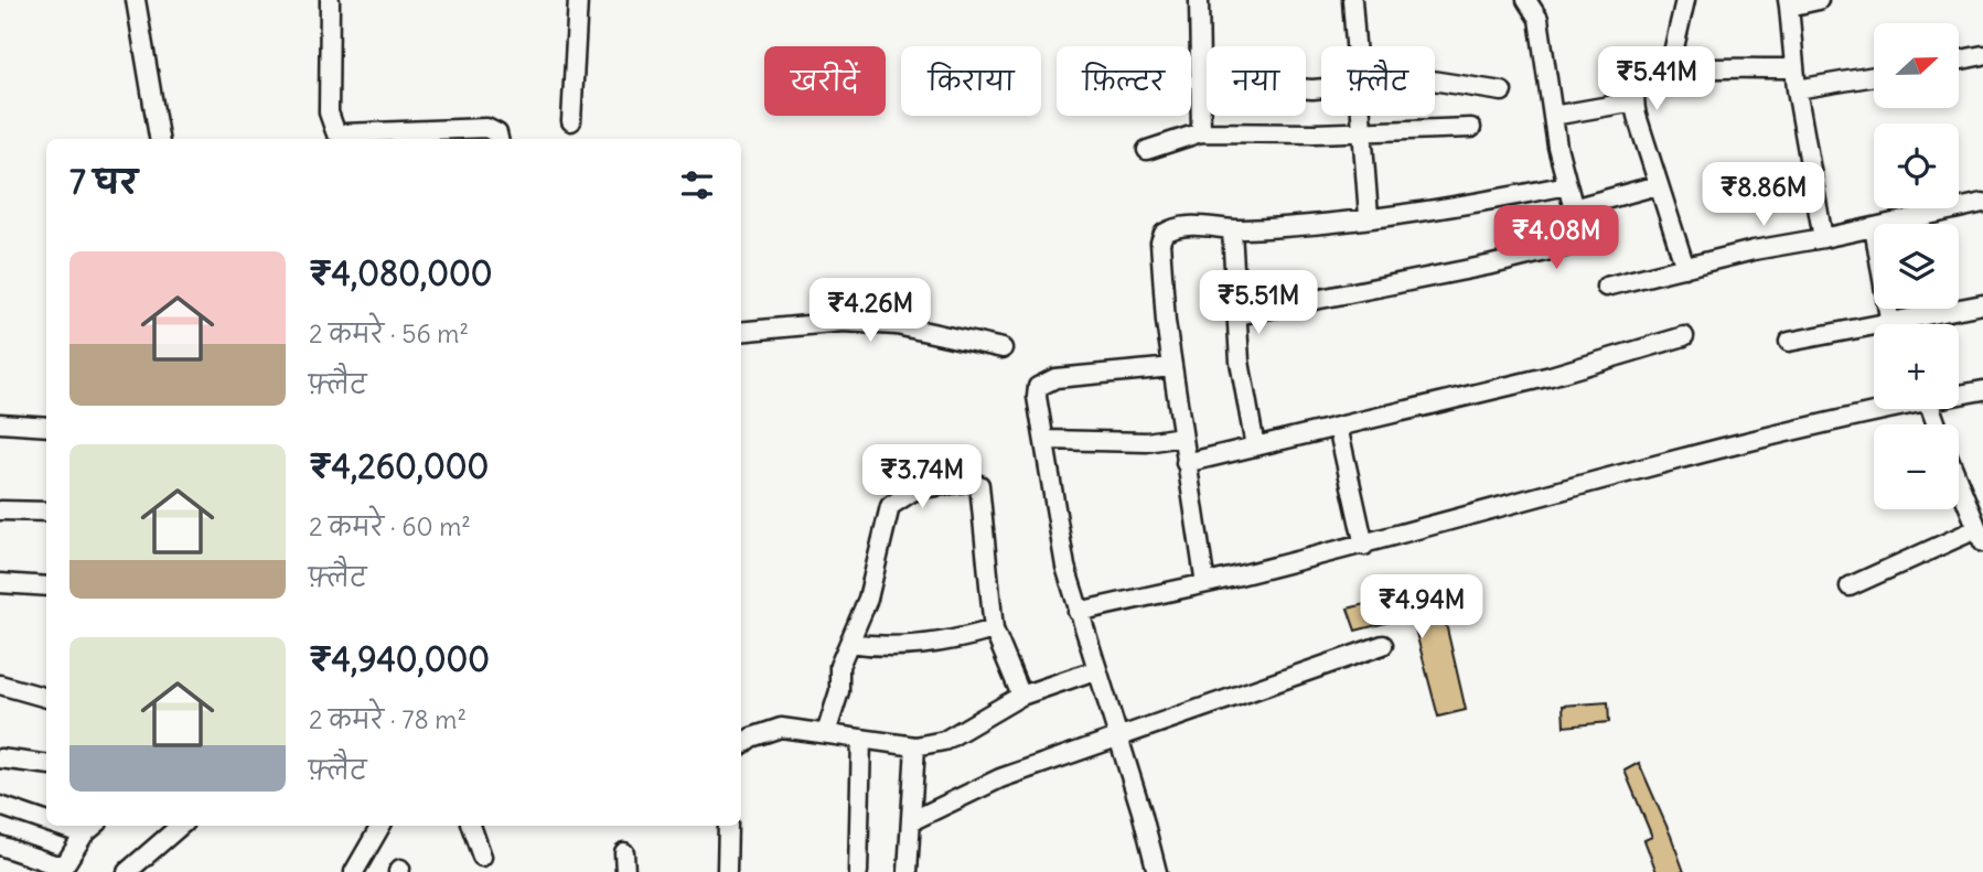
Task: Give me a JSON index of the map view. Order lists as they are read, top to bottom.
{
  "north": "right",
  "page": {
    "map_buttons": ["+", "−"],
    "price": [
      "₹5.41M",
      "₹8.86M",
      "₹4.08M",
      "₹5.51M",
      "₹4.26M",
      "₹3.74M",
      "₹4.94M"
    ],
    "chip": [
      "खरीदें",
      "किराया",
      "फ़िल्टर",
      "नया",
      "फ़्लैट"
    ],
    "heading": "7 घर",
    "list": [
      {
        "name": "₹4,080,000",
        "note": "2 कमरे · 56 m² · फ़्लैट"
      },
      {
        "name": "₹4,260,000",
        "note": "2 कमरे · 60 m² · फ़्लैट"
      },
      {
        "name": "₹4,940,000",
        "note": "2 कमरे · 78 m² · फ़्लैट"
      }
    ]
  }
}
